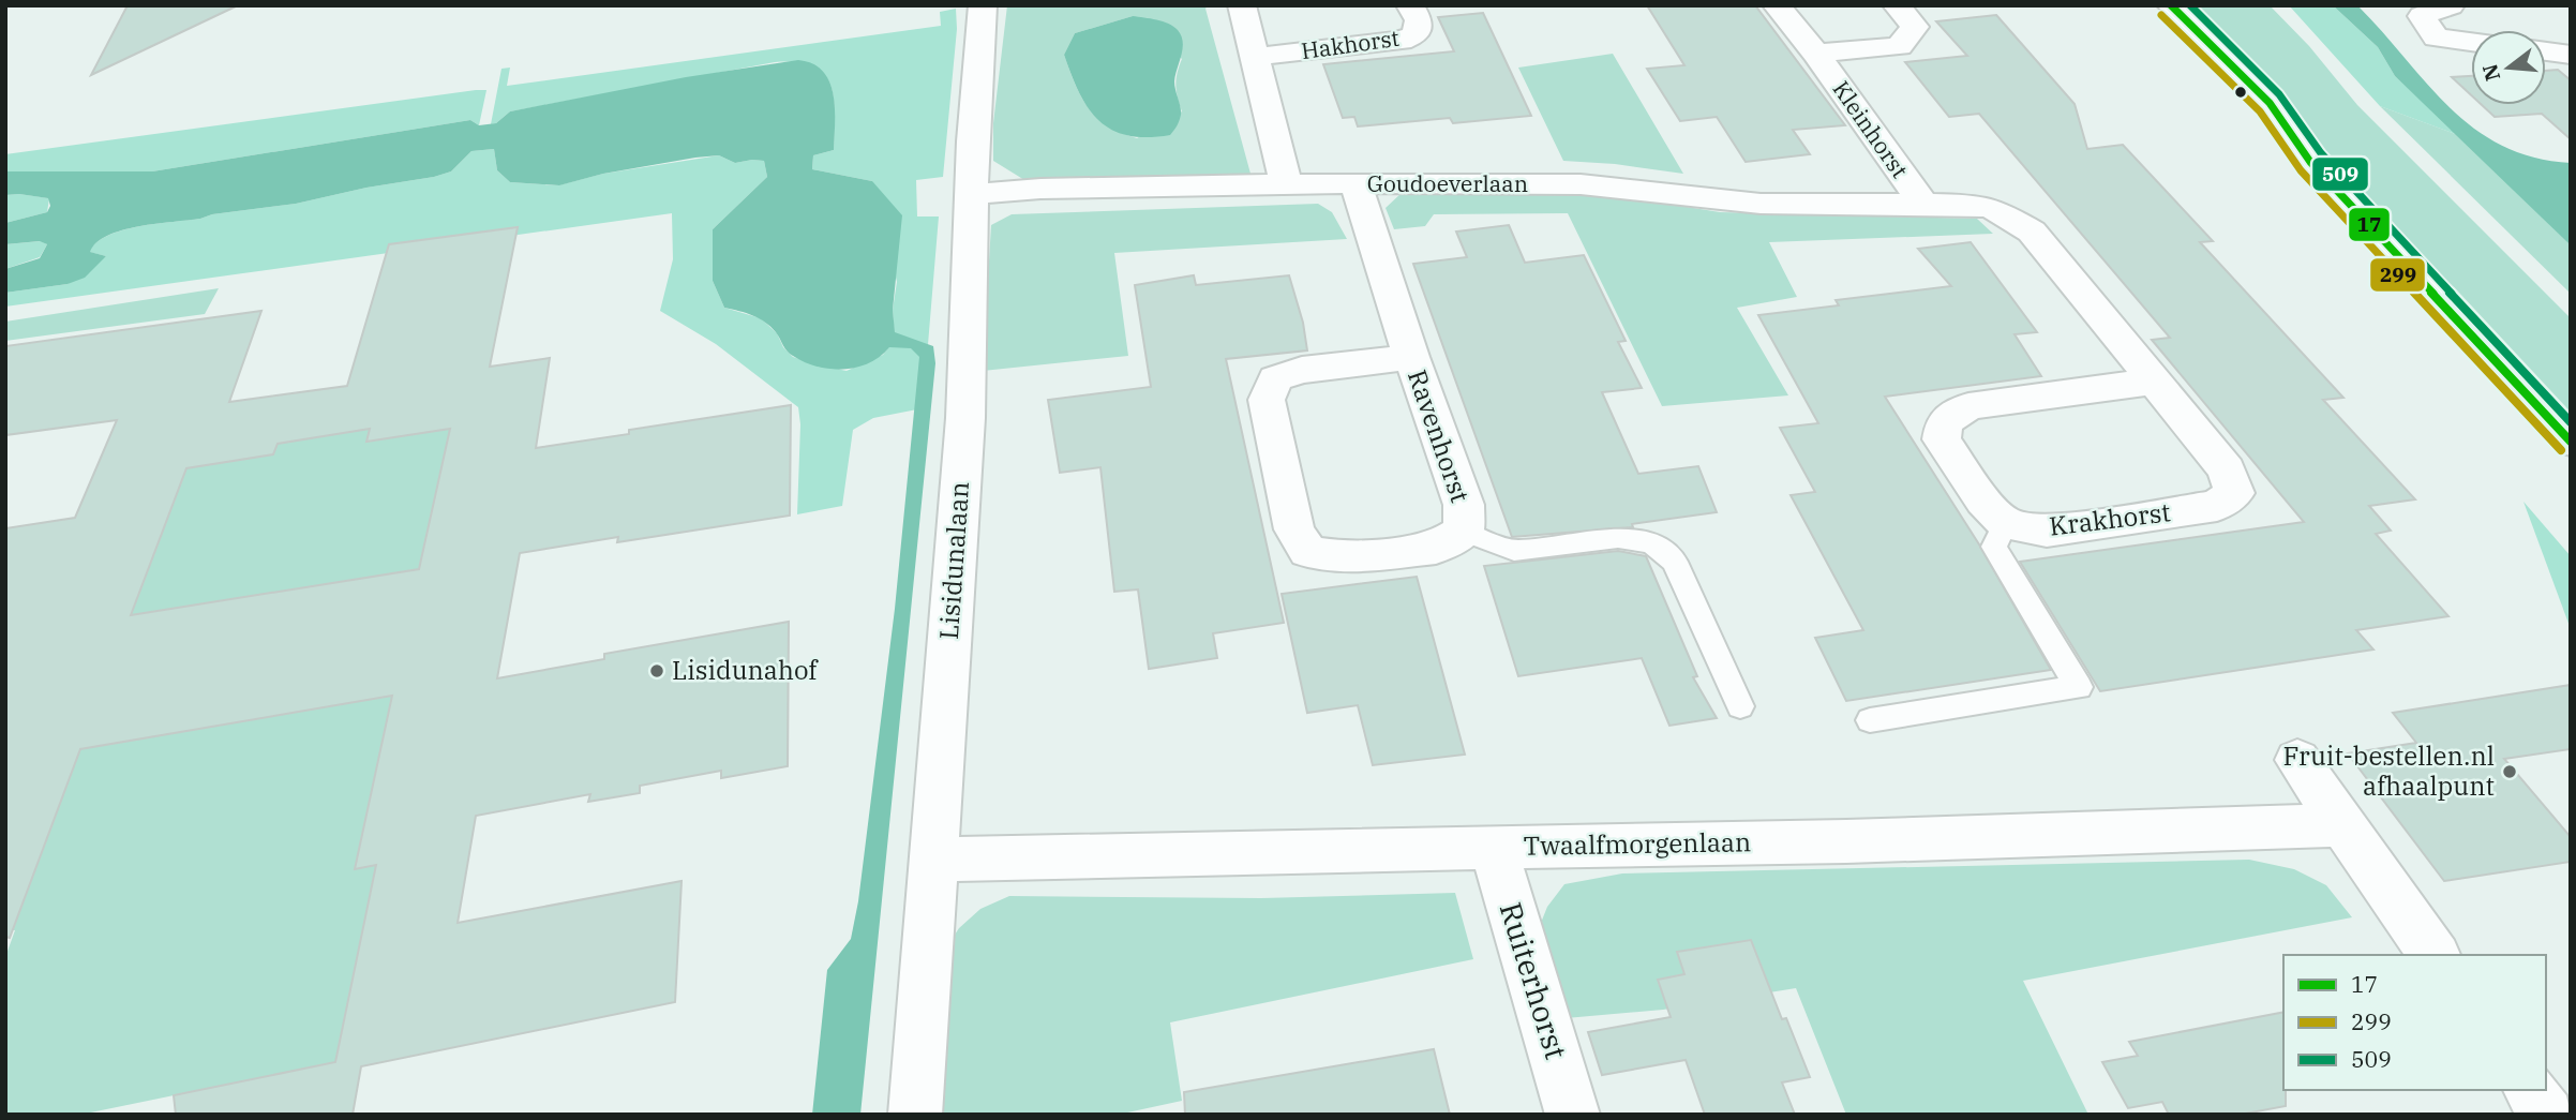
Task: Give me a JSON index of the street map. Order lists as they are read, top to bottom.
{
  "streets": {
    "street": [
      "Hakhorst",
      "Kleinhorst",
      "Goudoeverlaan",
      "Ravenhorst",
      "Krakhorst",
      "Lisidunalaan",
      "Twaalfmorgenlaan",
      "Ruiterhorst"
    ]
  },
  "crossings": [
    ["Kleinhorst", "Goudoeverlaan"],
    ["Kleinhorst", "Krakhorst"],
    ["Goudoeverlaan", "Ravenhorst"],
    ["Goudoeverlaan", "Krakhorst"],
    ["Goudoeverlaan", "Lisidunalaan"],
    ["Lisidunalaan", "Twaalfmorgenlaan"],
    ["Twaalfmorgenlaan", "Ruiterhorst"]
  ],
  "places": ["Lisidunahof", "Fruit-bestellen.nl afhaalpunt"],
  "lines": ["transit line 17", "transit line 509", "transit line 299"],
  "legend": ["17", "299", "509"],
  "north": "left"
}
